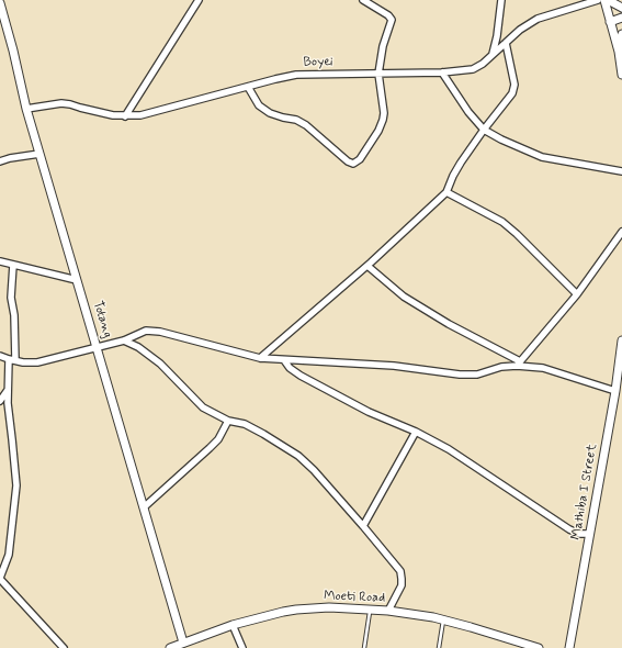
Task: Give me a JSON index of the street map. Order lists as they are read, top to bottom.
{
  "streets": {
    "street": [
      "Boyei",
      "Totang",
      "Mathiba I Street",
      "Moeti Road"
    ]
  },
  "crossings": [
    ["Boyei", "Totang"],
    ["Totang", "Moeti Road"]
  ]
}
